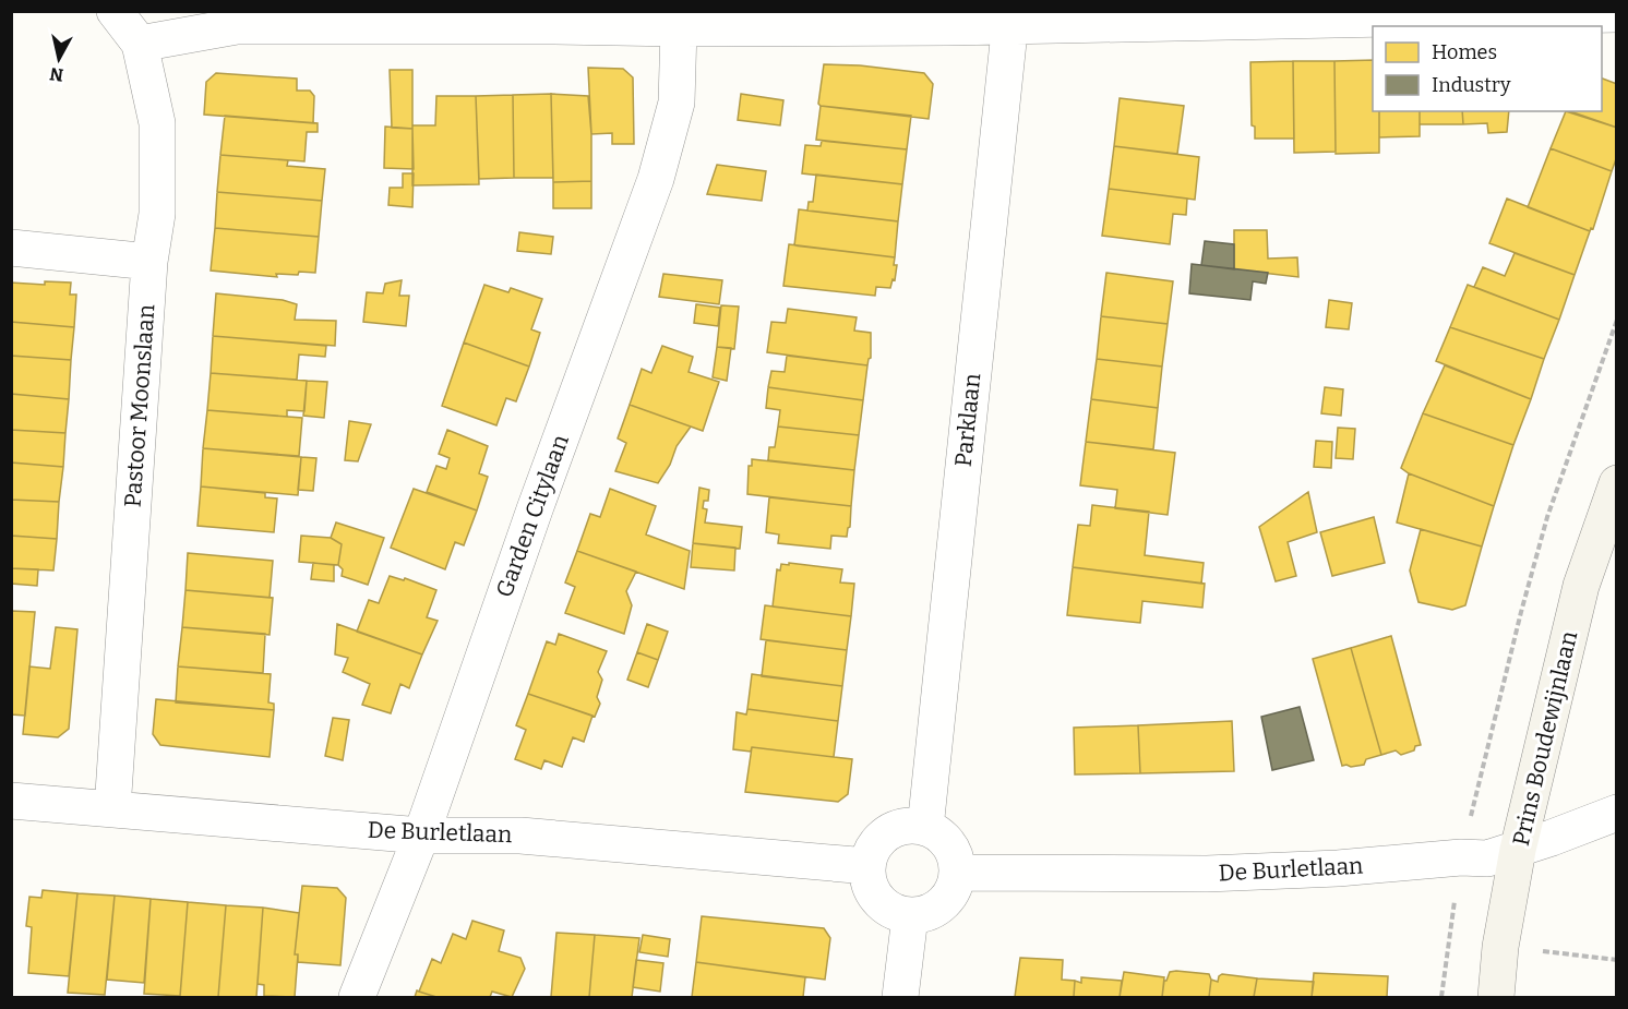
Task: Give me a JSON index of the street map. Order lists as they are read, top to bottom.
{
  "streets": {
    "main road": ["Prins Boudewijnlaan"],
    "street": [
      "Pastoor Moonslaan",
      "Parklaan",
      "Garden Citylaan",
      "De Burletlaan"
    ]
  },
  "crossings": [
    ["Pastoor Moonslaan", "De Burletlaan"],
    ["Parklaan", "De Burletlaan"],
    ["Garden Citylaan", "De Burletlaan"],
    ["Prins Boudewijnlaan", "De Burletlaan"]
  ],
  "legend": ["Homes", "Industry"],
  "north": "bottom"
}
